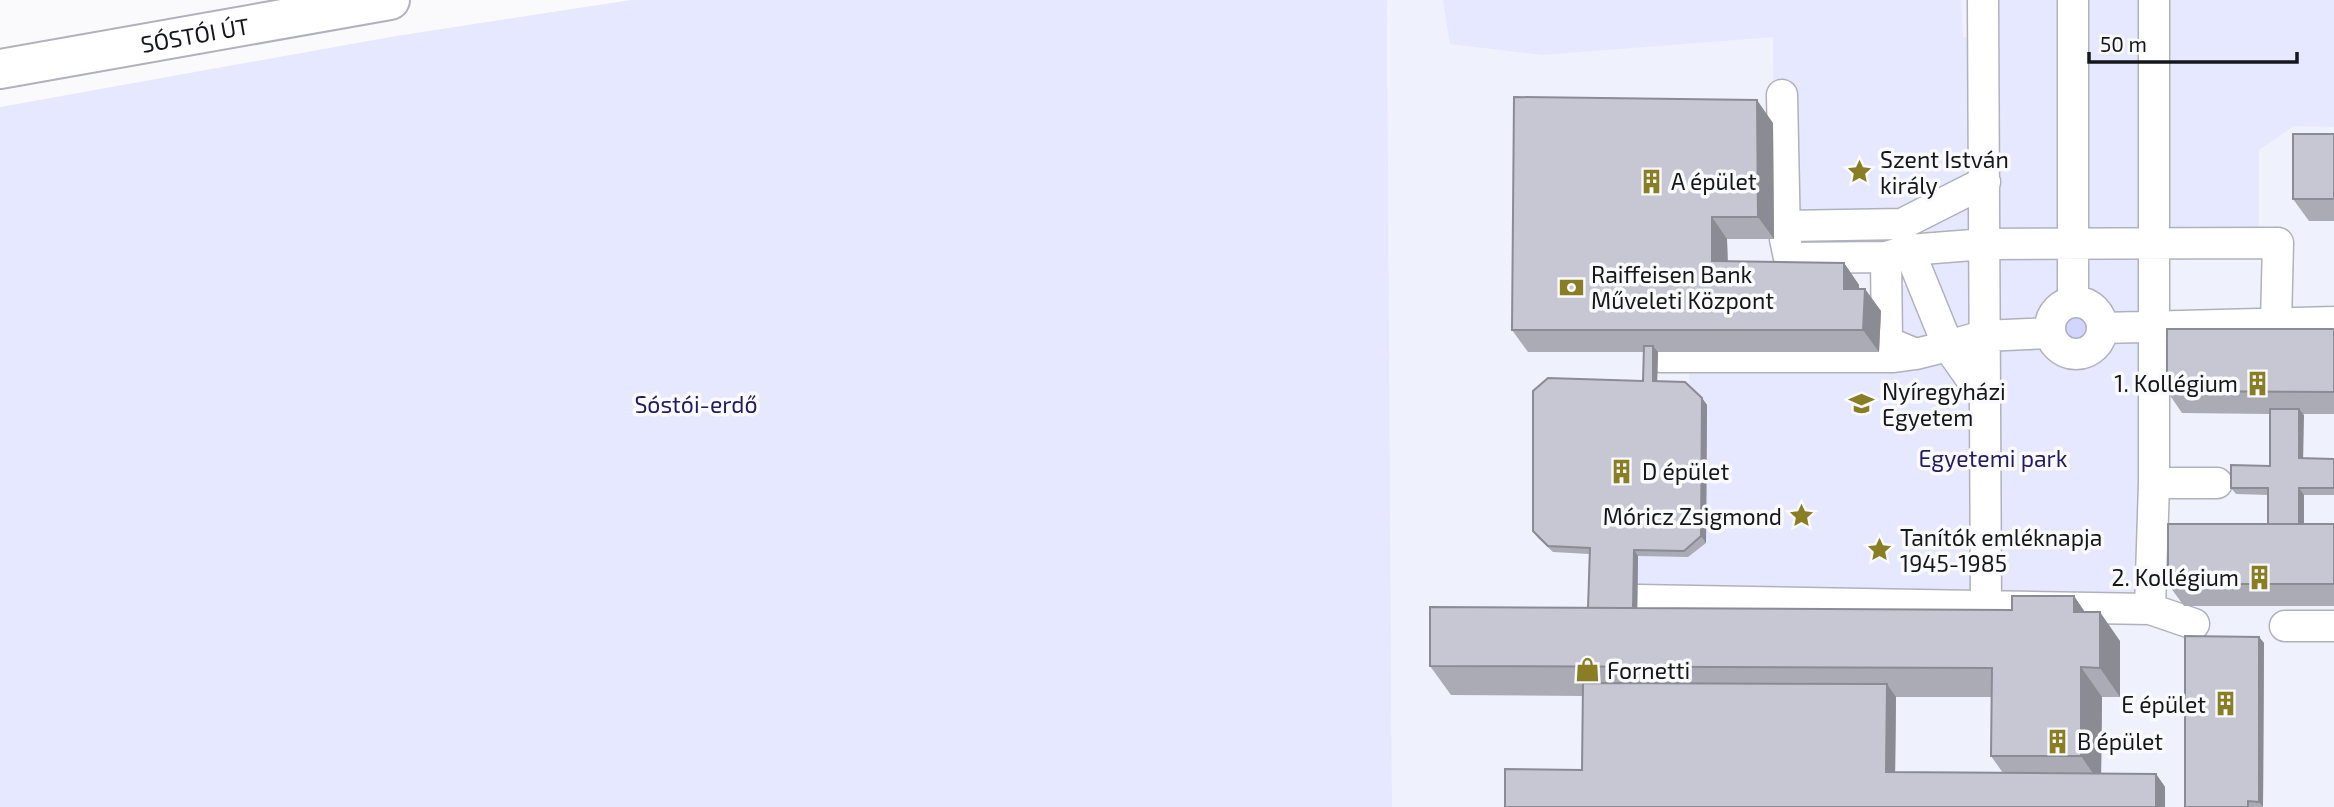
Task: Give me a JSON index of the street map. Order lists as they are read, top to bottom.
{
  "streets": {
    "main road": ["SÓSTÓI ÚT"]
  },
  "parks": ["Sóstói-erdő", "Egyetemi park"],
  "places": {
    "place": ["Szent István király", "Móricz Zsigmond", "Tanítók emléknapja 1945-1985"],
    "building": [
      "A épület",
      "1. Kollégium",
      "D épület",
      "2. Kollégium",
      "E épület",
      "B épület"
    ],
    "bank": ["Raiffeisen Bank Műveleti Központ"],
    "school or university": ["Nyíregyházi Egyetem"],
    "shop": ["Fornetti"]
  },
  "scale_bar": "50 m"
}
